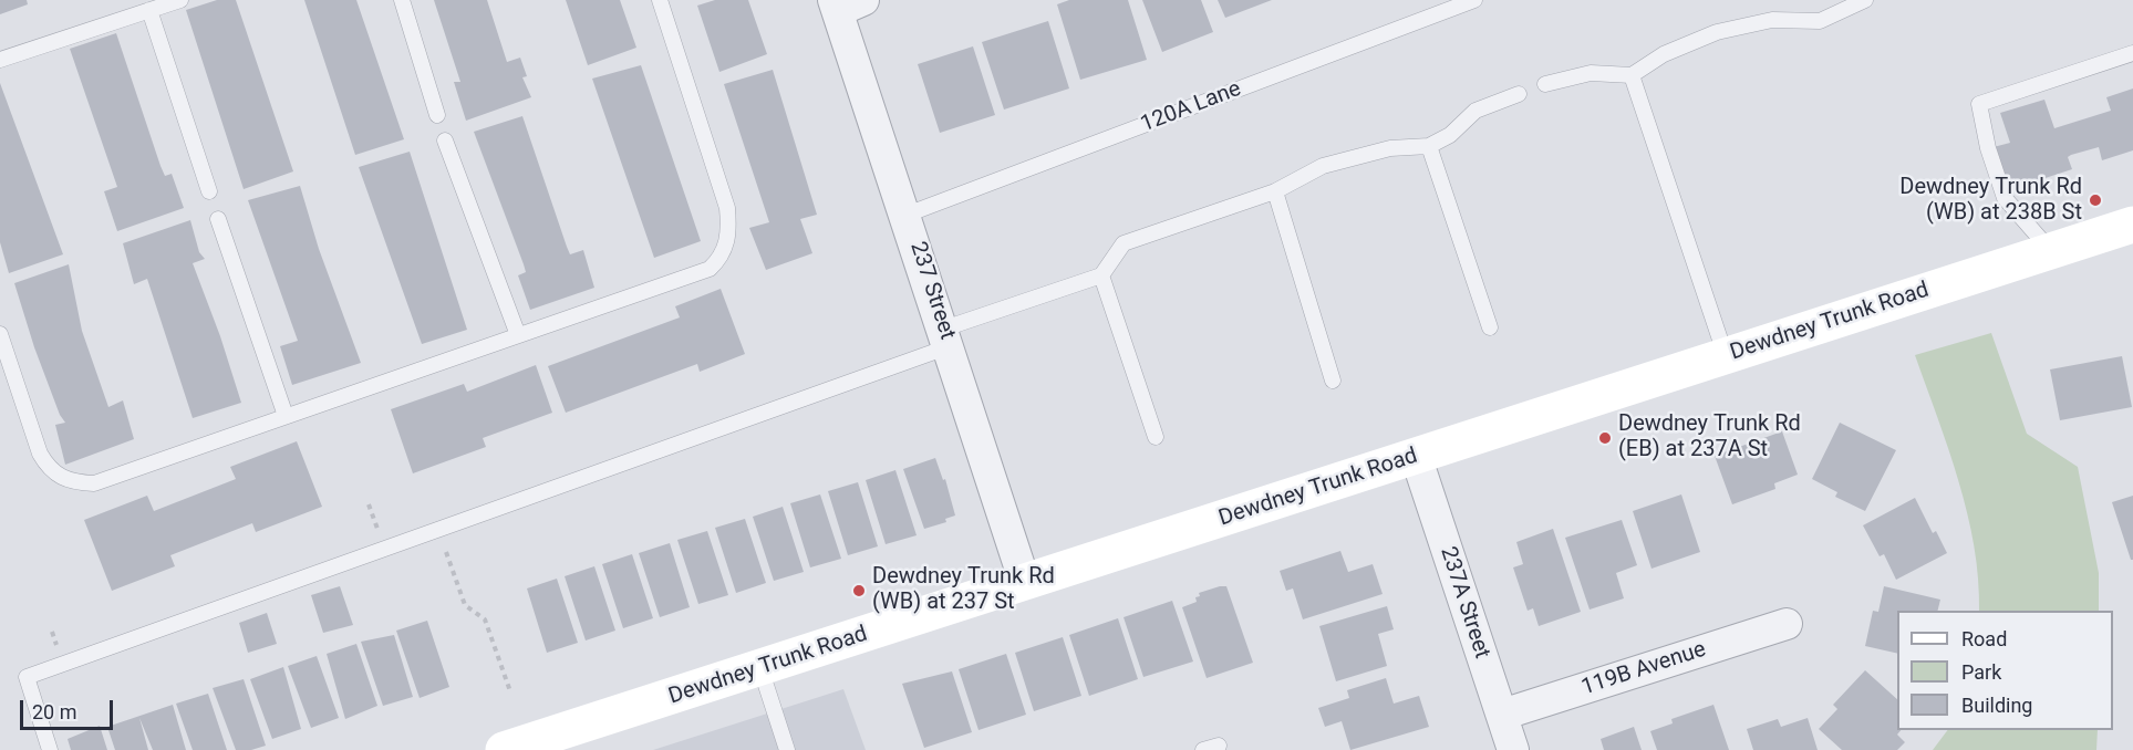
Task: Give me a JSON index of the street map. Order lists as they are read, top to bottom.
{
  "streets": {
    "main road": ["Dewdney Trunk Road"],
    "street": ["237 Street", "237A Street", "119B Avenue"],
    "lane": ["120A Lane"]
  },
  "crossings": [
    ["120A Lane", "237 Street"],
    ["237 Street", "Dewdney Trunk Road"],
    ["Dewdney Trunk Road", "237A Street"],
    ["237A Street", "119B Avenue"]
  ],
  "places": ["Dewdney Trunk Rd (WB) at 238B St", "Dewdney Trunk Rd (EB) at 237A St", "Dewdney Trunk Rd (WB) at 237 St"],
  "legend": ["Road", "Park", "Building"],
  "scale_bar": "20 m"
}
